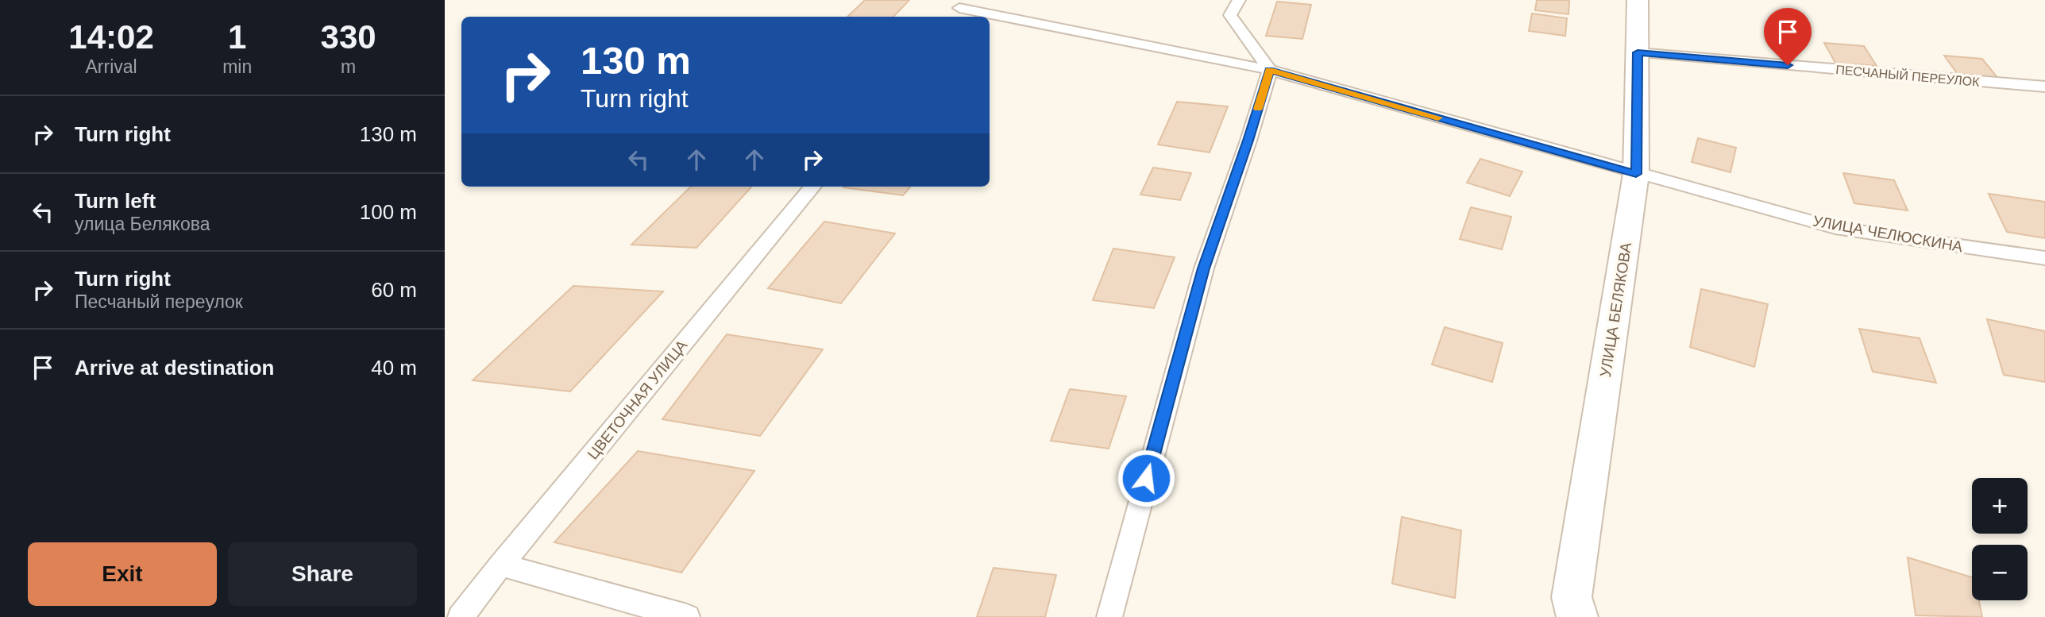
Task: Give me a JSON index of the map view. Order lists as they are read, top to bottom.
{
  "streets": {
    "street": ["УЛИЦА БЕЛЯКОВА"],
    "lane": ["ПЕСЧАНЫЙ ПЕРЕУЛОК", "УЛИЦА ЧЕЛЮСКИНА", "ЦВЕТОЧНАЯ УЛИЦА"]
  },
  "crossings": [
    ["ПЕСЧАНЫЙ ПЕРЕУЛОК", "УЛИЦА БЕЛЯКОВА"],
    ["УЛИЦА ЧЕЛЮСКИНА", "УЛИЦА БЕЛЯКОВА"]
  ],
  "page": {
    "eta": [
      "14:02",
      "Arrival",
      "1",
      "min",
      "330",
      "m"
    ],
    "turn": ["130 m", "Turn right"],
    "list": [
      {
        "name": "Turn right",
        "value": "130 m"
      },
      {
        "name": "Turn left",
        "note": "улица Белякова",
        "value": "100 m"
      },
      {
        "name": "Turn right",
        "note": "Песчаный переулок",
        "value": "60 m"
      },
      {
        "name": "Arrive at destination",
        "value": "40 m"
      }
    ],
    "map_buttons": ["+", "−"],
    "buttons": ["Exit", "Share"]
  }
}
